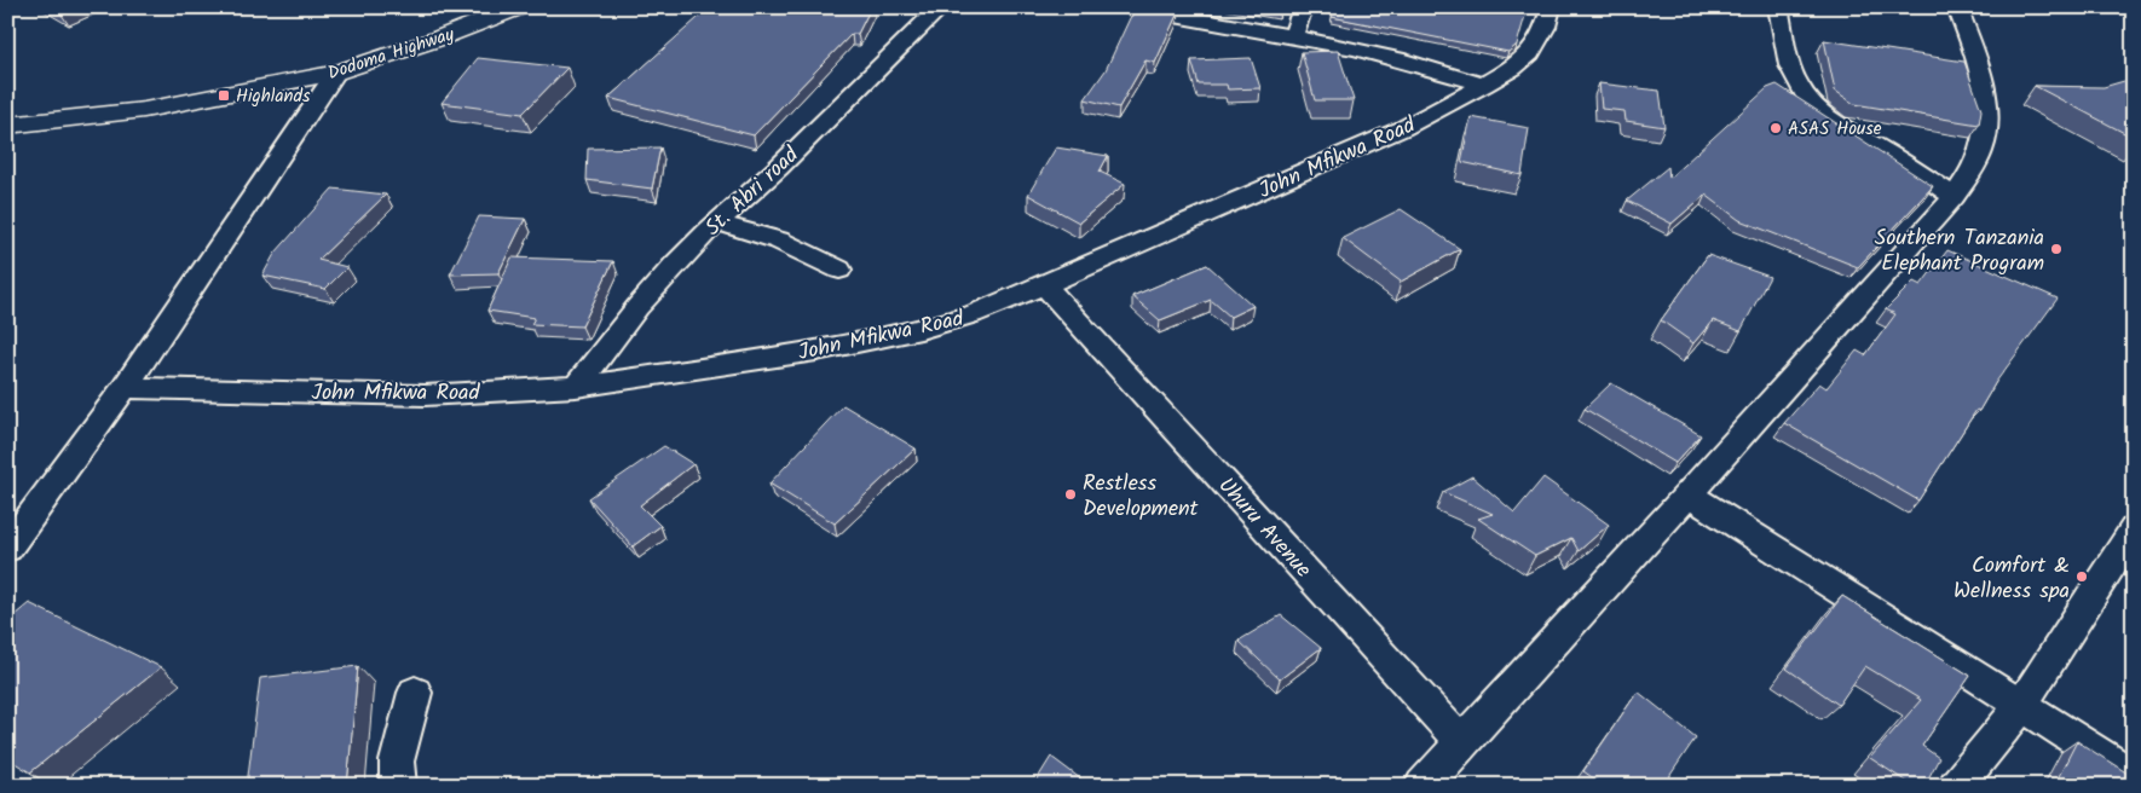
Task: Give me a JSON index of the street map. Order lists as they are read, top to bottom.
{
  "streets": {
    "highway": ["Dodoma Highway"],
    "street": ["John Mfikwa Road", "St. Abri road", "Uhuru Avenue"]
  },
  "crossings": [
    ["John Mfikwa Road", "St. Abri road"],
    ["John Mfikwa Road", "Uhuru Avenue"]
  ],
  "places": {
    "transit": ["Highlands"],
    "other": [
      "ASAS House",
      "Southern Tanzania Elephant Program",
      "Restless Development",
      "Comfort & Wellness spa"
    ]
  }
}
